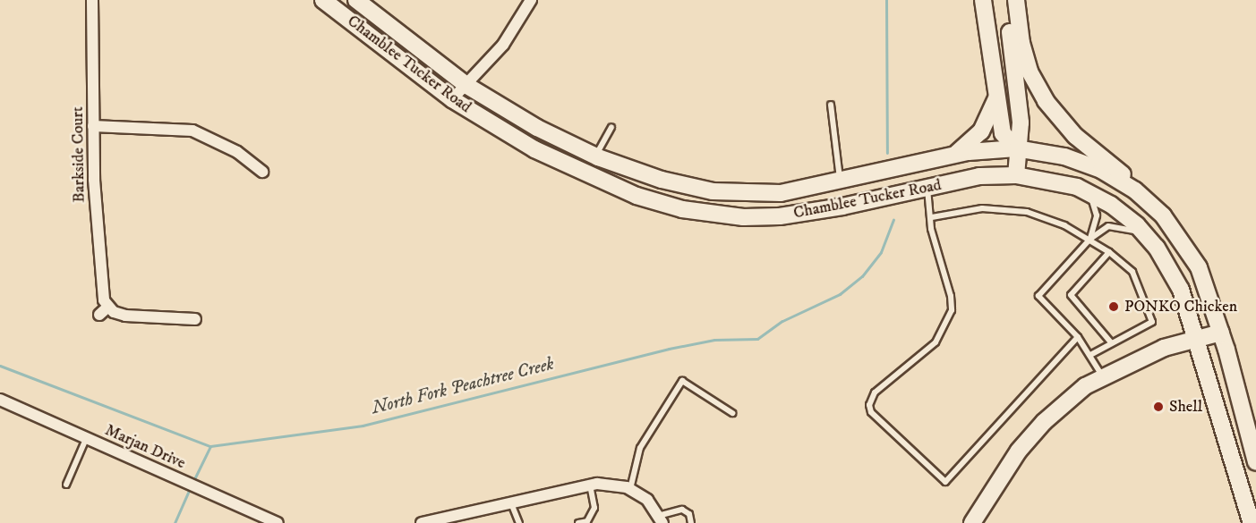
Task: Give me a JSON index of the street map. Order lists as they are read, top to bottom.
{
  "streets": {
    "main road": ["Chamblee Tucker Road"],
    "street": ["Barkside Court", "Marjan Drive"]
  },
  "water": ["North Fork Peachtree Creek"],
  "places": ["PONKO Chicken", "Shell"]
}
